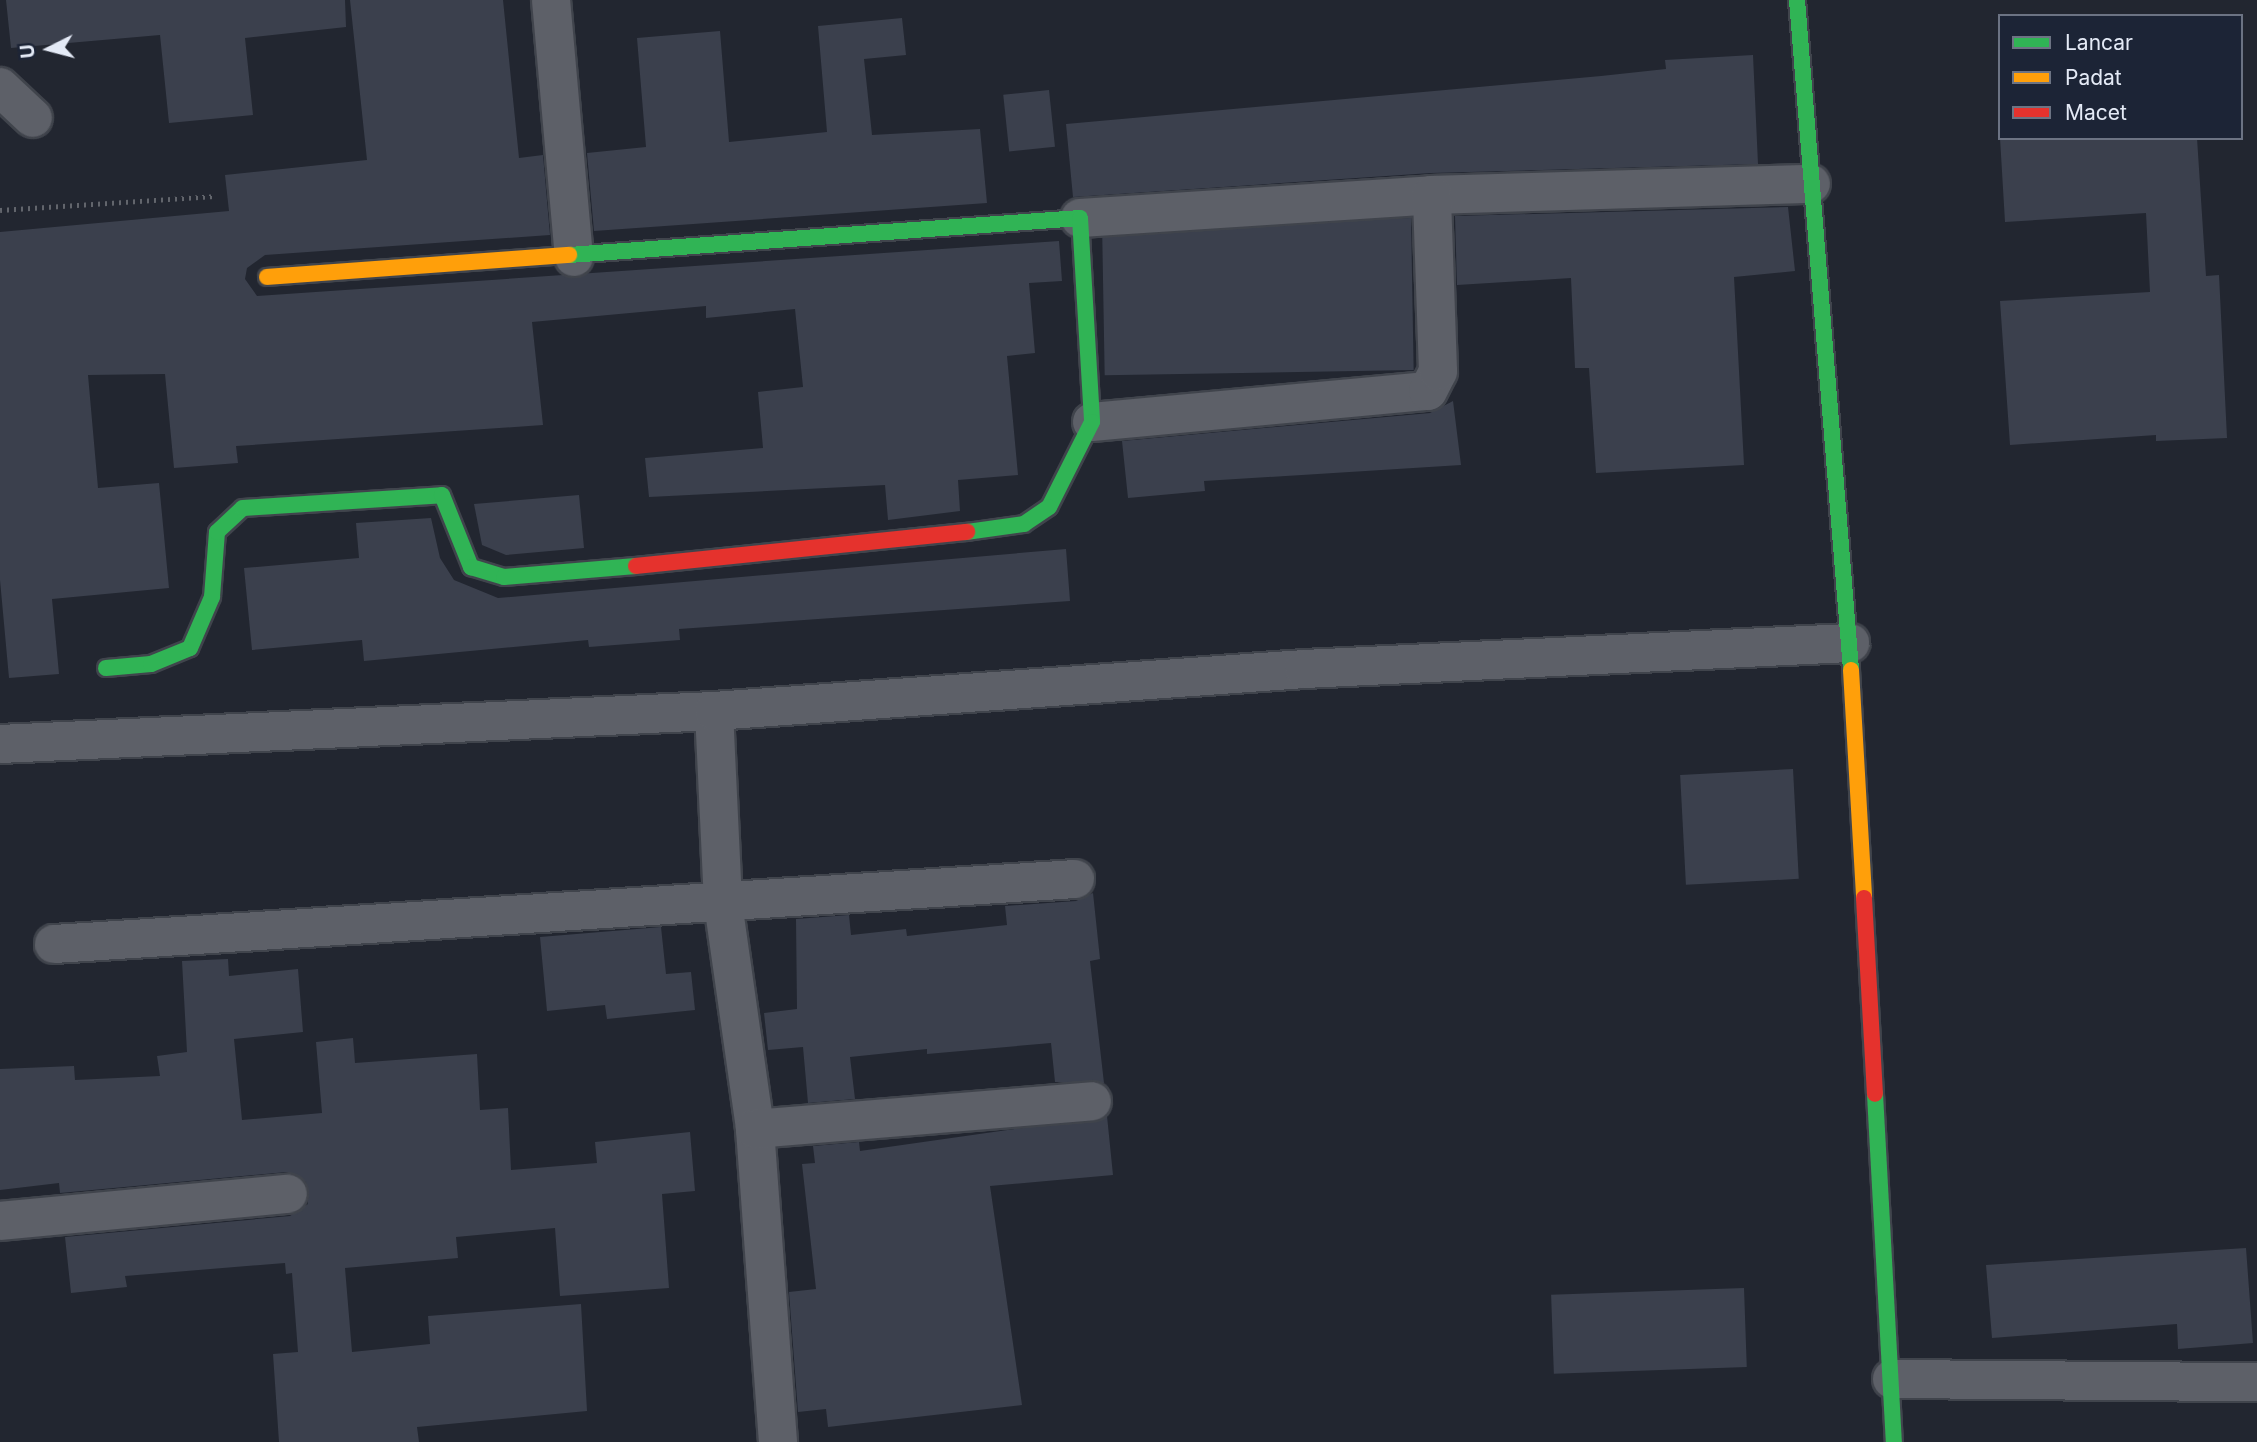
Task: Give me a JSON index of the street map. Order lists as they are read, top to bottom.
{
  "legend": ["Lancar", "Padat", "Macet"],
  "north": "left"
}
